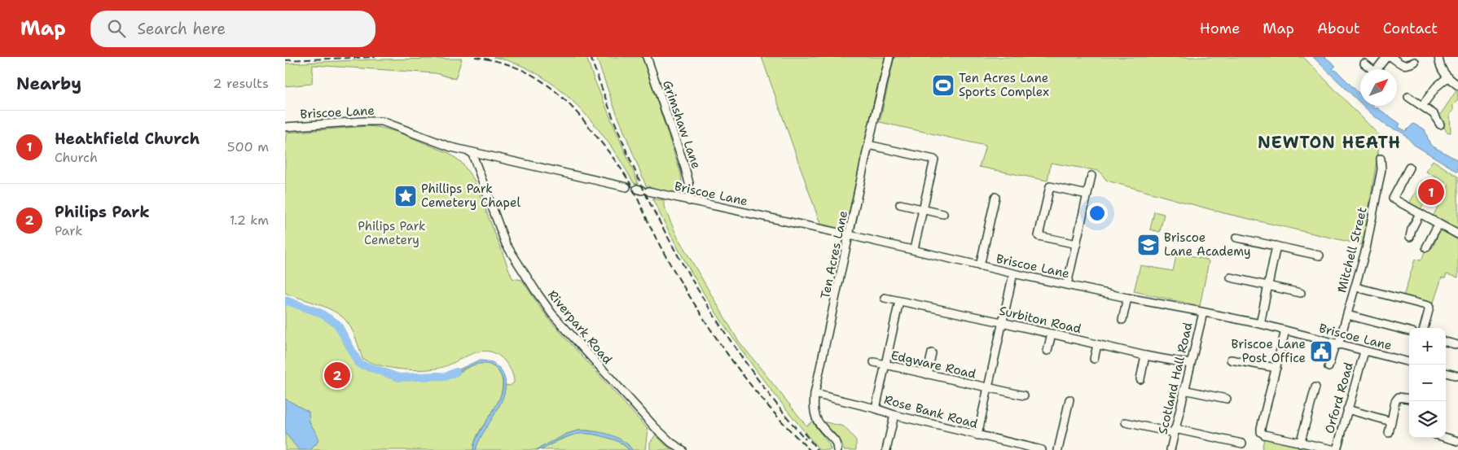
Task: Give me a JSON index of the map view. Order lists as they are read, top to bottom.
{
  "streets": {
    "street": [
      "Briscoe Lane",
      "Grimshaw Lane",
      "Mitchell Street",
      "Ten Acres Lane",
      "Surbiton Road",
      "Riverpark Road",
      "Edgware Road",
      "Scotland Hall Road",
      "Orford Road",
      "Rose Bank Road"
    ]
  },
  "crossings": [
    ["Briscoe Lane", "Grimshaw Lane"],
    ["Briscoe Lane", "Mitchell Street"],
    ["Briscoe Lane", "Ten Acres Lane"],
    ["Briscoe Lane", "Riverpark Road"],
    ["Briscoe Lane", "Scotland Hall Road"],
    ["Briscoe Lane", "Orford Road"],
    ["Ten Acres Lane", "Rose Bank Road"],
    ["Surbiton Road", "Scotland Hall Road"]
  ],
  "districts": ["NEWTON HEATH"],
  "parks": ["Philips Park Cemetery"],
  "places": {
    "sports": ["Ten Acres Lane Sports Complex"],
    "place": ["Phillips Park Cemetery Chapel"],
    "school or university": ["Briscoe Lane Academy"],
    "public building": ["Briscoe Lane Post Office"]
  },
  "north": "top right",
  "page": {
    "header": "Map",
    "search": "Search here",
    "nav": [
      "Home",
      "Map",
      "About",
      "Contact"
    ],
    "heading": ["Nearby", "2 results"],
    "list": [
      {
        "mark": "1",
        "name": "Heathfield Church",
        "note": "Church",
        "value": "500 m"
      },
      {
        "mark": "2",
        "name": "Philips Park",
        "note": "Park",
        "value": "1.2 km"
      }
    ],
    "pins": ["1", "2"],
    "map_buttons": ["+", "−"]
  }
}
